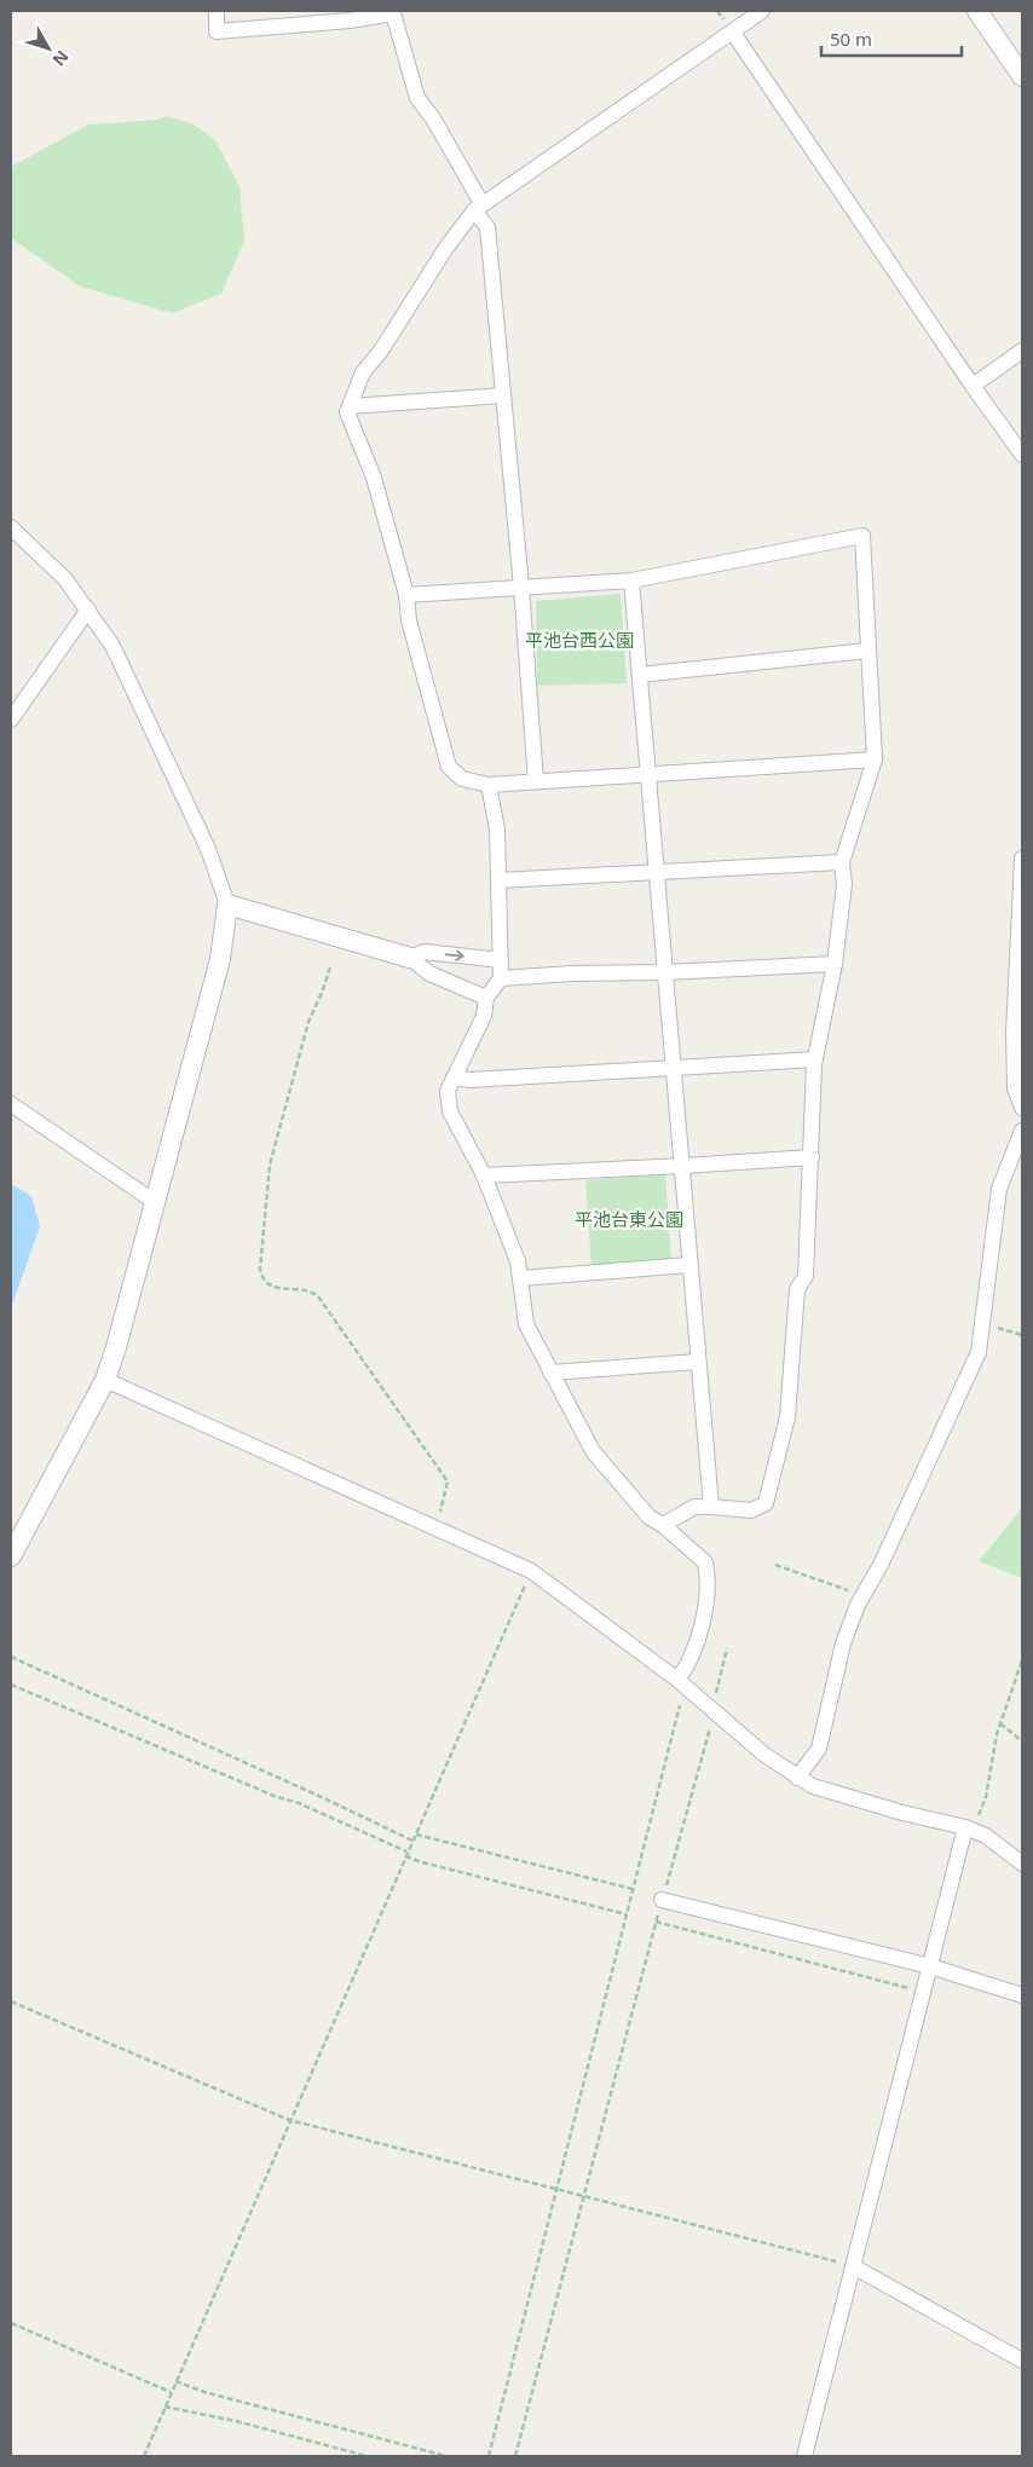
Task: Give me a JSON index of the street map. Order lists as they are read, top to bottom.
{
  "parks": ["平池台西公園", "平池台東公園"],
  "scale_bar": "50 m",
  "north": "bottom right"
}
